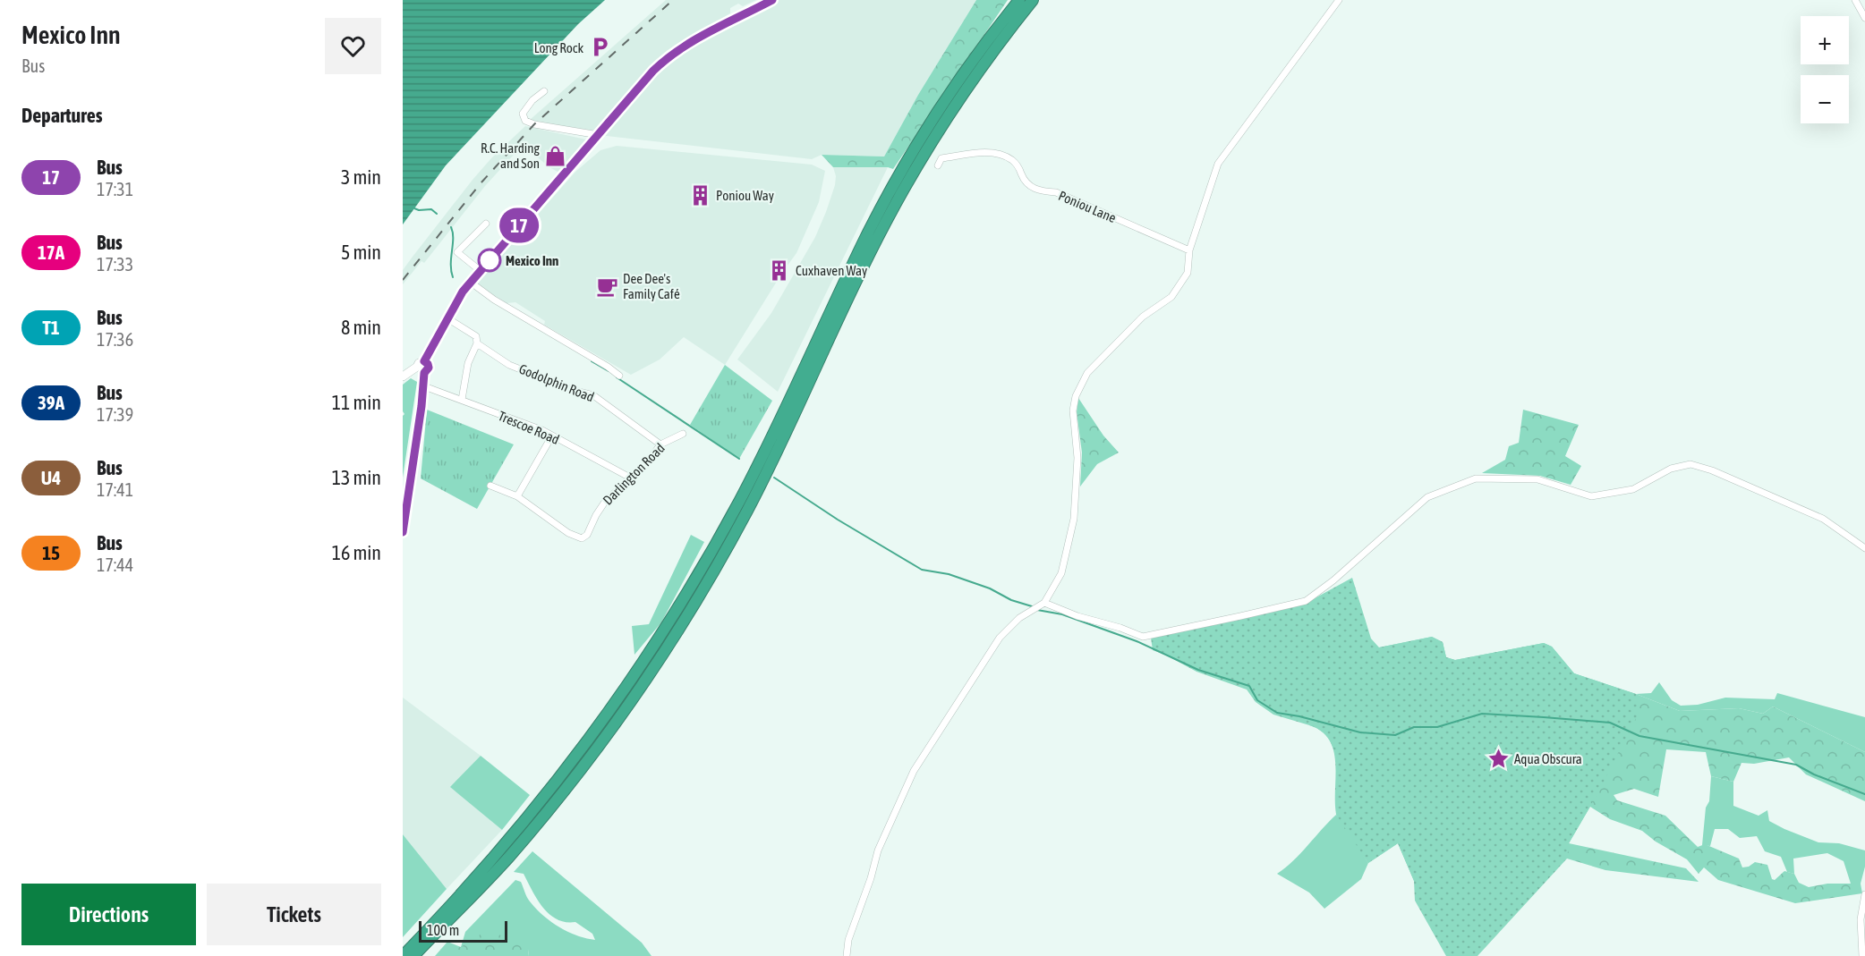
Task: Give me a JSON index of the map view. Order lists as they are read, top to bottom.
{
  "streets": {
    "street": [
      "Poniou Lane",
      "Godolphin Road",
      "Trescoe Road",
      "Darlington Road"
    ]
  },
  "crossings": [
    ["Godolphin Road", "Darlington Road"],
    ["Trescoe Road", "Darlington Road"]
  ],
  "places": {
    "parking": ["Long Rock"],
    "shop": ["R.C. Harding and Son"],
    "building": ["Poniou Way", "Cuxhaven Way"],
    "other": ["Mexico Inn"],
    "cafe": ["Dee Dee's Family Café"],
    "place": ["Aqua Obscura"]
  },
  "lines": ["bus line 17"],
  "scale_bar": "100 m",
  "page": {
    "heading": [
      ["Mexico Inn", "Bus"],
      "Departures"
    ],
    "on_map": "17",
    "map_buttons": ["+", "−"],
    "list": [
      {
        "mark": "17",
        "name": "Bus",
        "note": "17:31",
        "value": "3 min"
      },
      {
        "mark": "17A",
        "name": "Bus",
        "note": "17:33",
        "value": "5 min"
      },
      {
        "mark": "T1",
        "name": "Bus",
        "note": "17:36",
        "value": "8 min"
      },
      {
        "mark": "39A",
        "name": "Bus",
        "note": "17:39",
        "value": "11 min"
      },
      {
        "mark": "U4",
        "name": "Bus",
        "note": "17:41",
        "value": "13 min"
      },
      {
        "mark": "15",
        "name": "Bus",
        "note": "17:44",
        "value": "16 min"
      }
    ],
    "buttons": ["Directions", "Tickets"],
    "scale": "100 m"
  }
}
